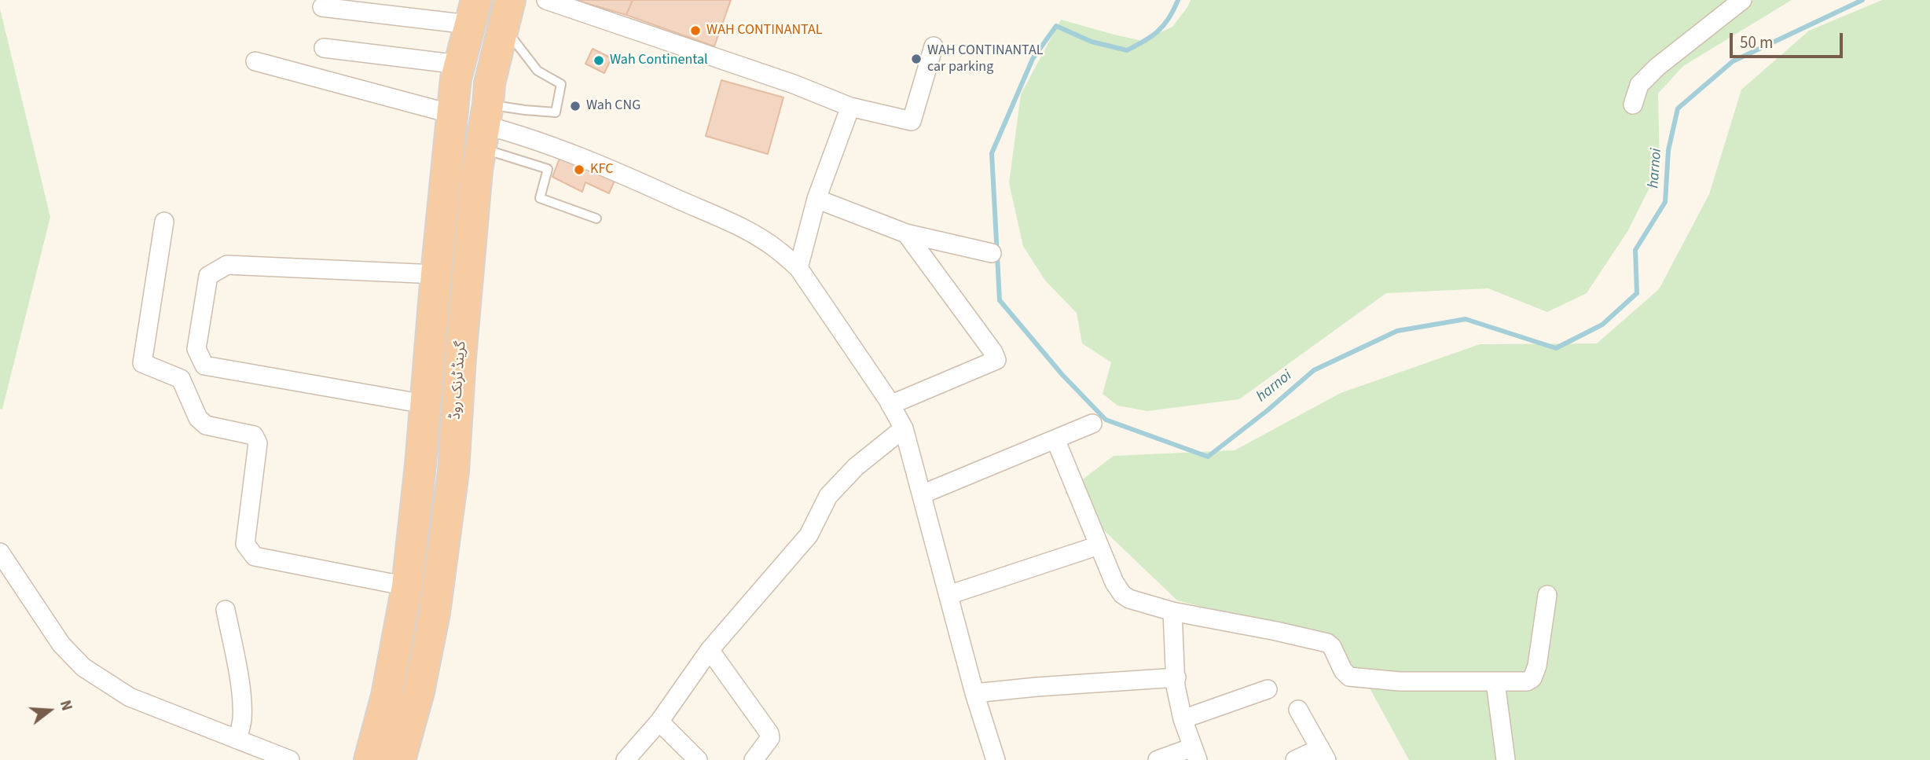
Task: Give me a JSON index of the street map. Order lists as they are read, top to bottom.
{
  "streets": {
    "highway": ["گرینڈ ٹرنک روڈ"]
  },
  "water": ["harnoi"],
  "places": [
    "WAH CONTINANTAL",
    "WAH CONTINANTAL car parking",
    "Wah Continental",
    "Wah CNG",
    "KFC"
  ],
  "scale_bar": "50 m",
  "north": "right"
}
